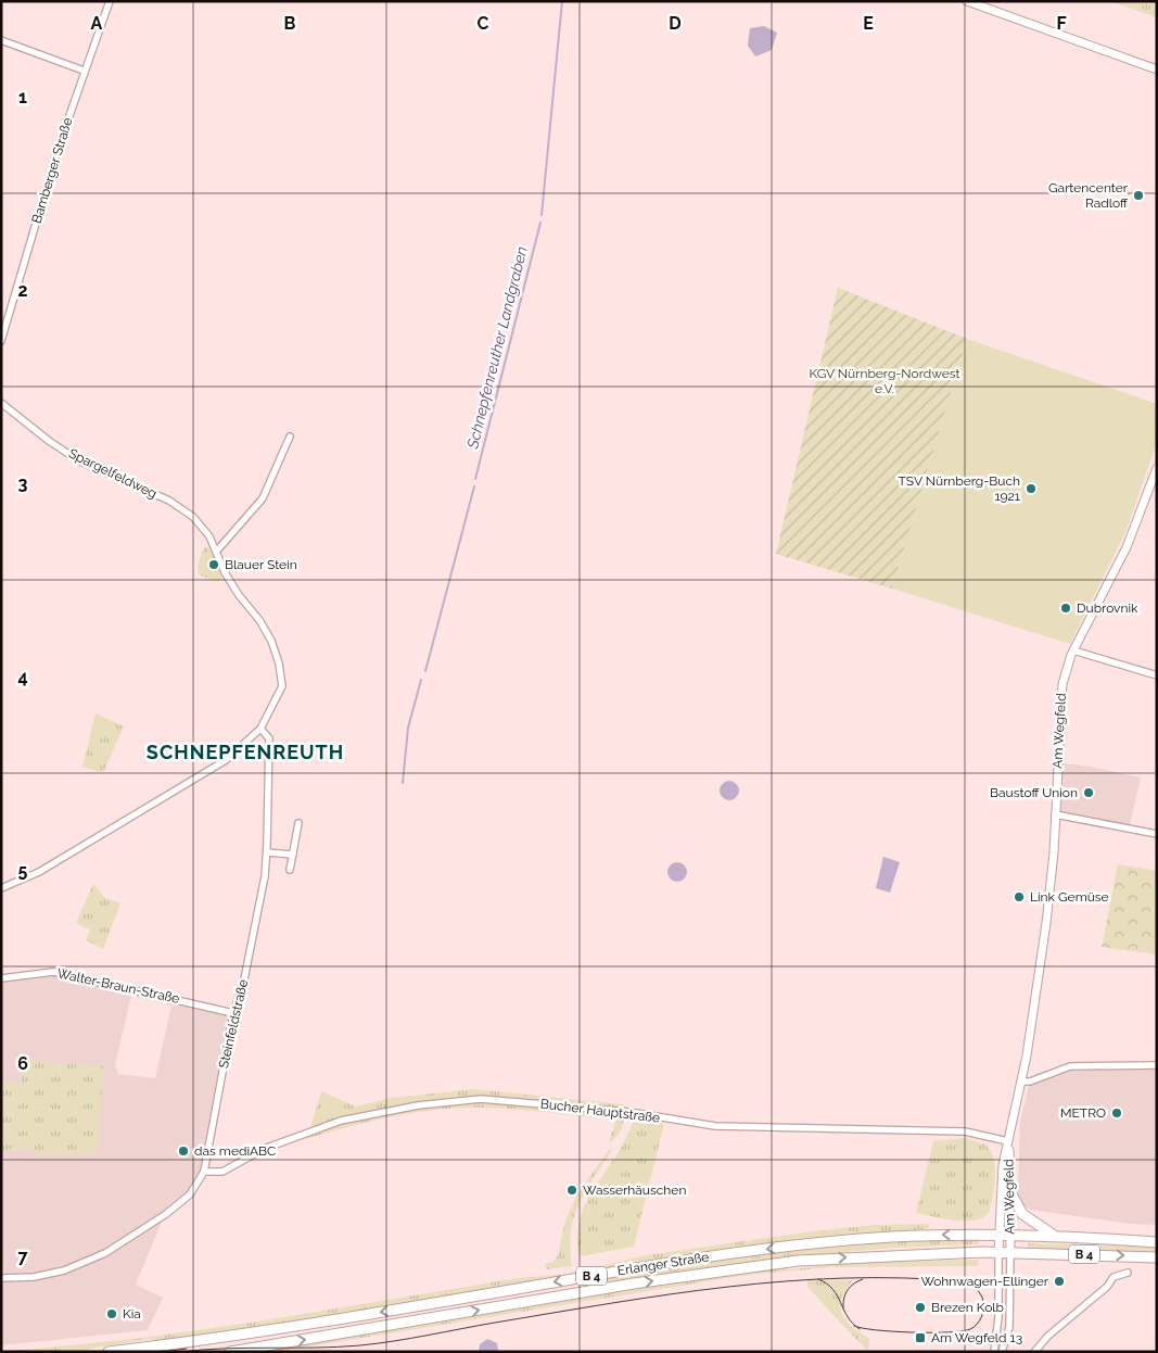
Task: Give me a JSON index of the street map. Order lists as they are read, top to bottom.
{
  "streets": {
    "main road": ["B 4", "Erlanger Straße"],
    "street": [
      "Bamberger Straße",
      "Spargelfeldweg",
      "Am Wegfeld",
      "Walter-Braun-Straße",
      "Steinfeldstraße",
      "Bucher Hauptstraße"
    ]
  },
  "crossings": [
    ["Spargelfeldweg", "Steinfeldstraße"],
    ["Am Wegfeld", "Bucher Hauptstraße"],
    ["Am Wegfeld", "B 4"],
    ["Am Wegfeld", "Erlanger Straße"],
    ["Walter-Braun-Straße", "Steinfeldstraße"],
    ["Steinfeldstraße", "Bucher Hauptstraße"],
    ["B 4", "Erlanger Straße"]
  ],
  "districts": ["SCHNEPFENREUTH"],
  "water": ["Schnepfenreuther Landgraben"],
  "parks": ["KGV Nürnberg-Nordwest e.V."],
  "places": {
    "other": [
      "Gartencenter Radloff",
      "TSV Nürnberg-Buch 1921",
      "Blauer Stein",
      "Dubrovnik",
      "Baustoff Union",
      "Link Gemüse",
      "METRO",
      "das mediABC",
      "Wasserhäuschen",
      "Wohnwagen-Ellinger",
      "Brezen Kolb",
      "Kia"
    ],
    "transit": ["Am Wegfeld 13"]
  },
  "grid": {
    "columns": [
      "A",
      "B",
      "C",
      "D",
      "E",
      "F"
    ],
    "rows": [
      "1",
      "2",
      "3",
      "4",
      "5",
      "6",
      "7"
    ]
  }
}
